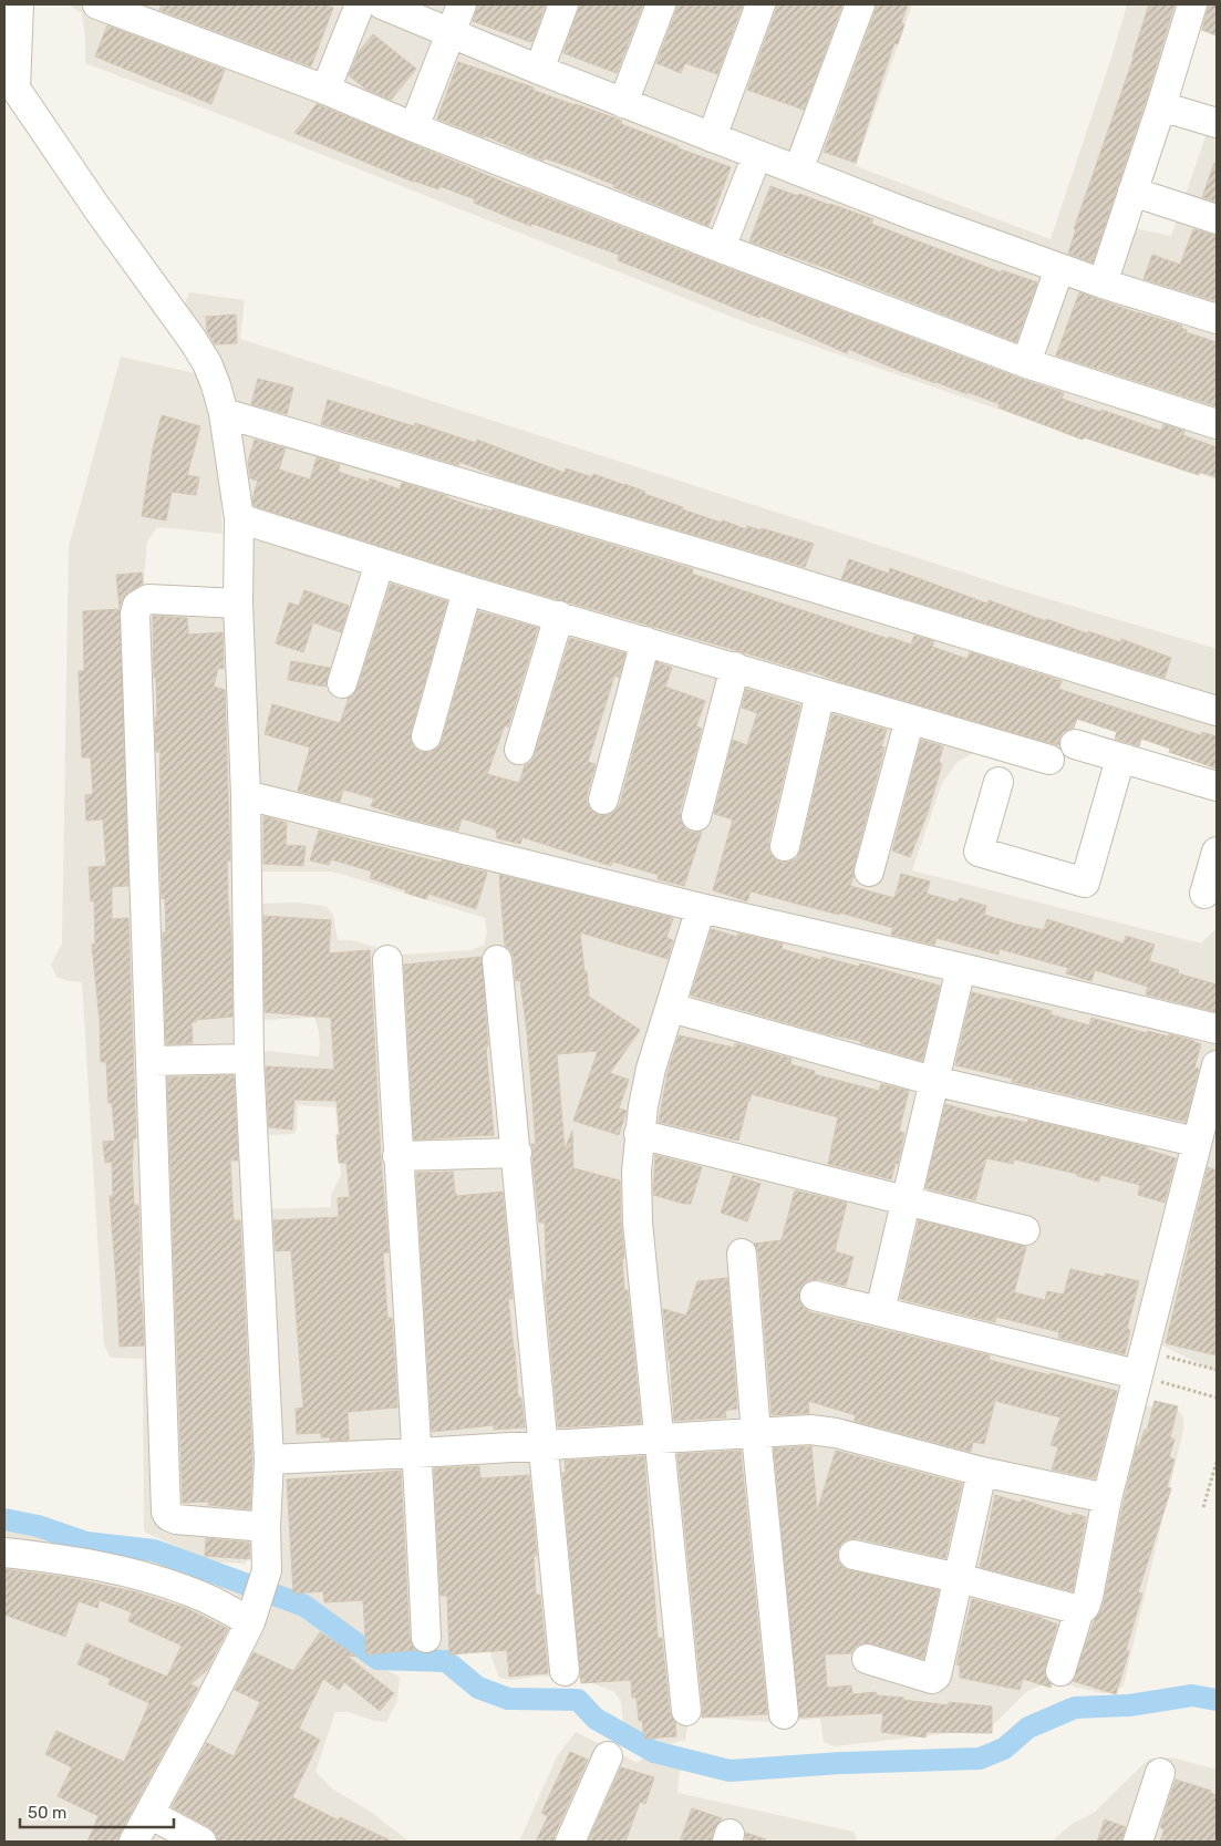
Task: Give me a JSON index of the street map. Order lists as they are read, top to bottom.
{
  "scale_bar": "50 m"
}
